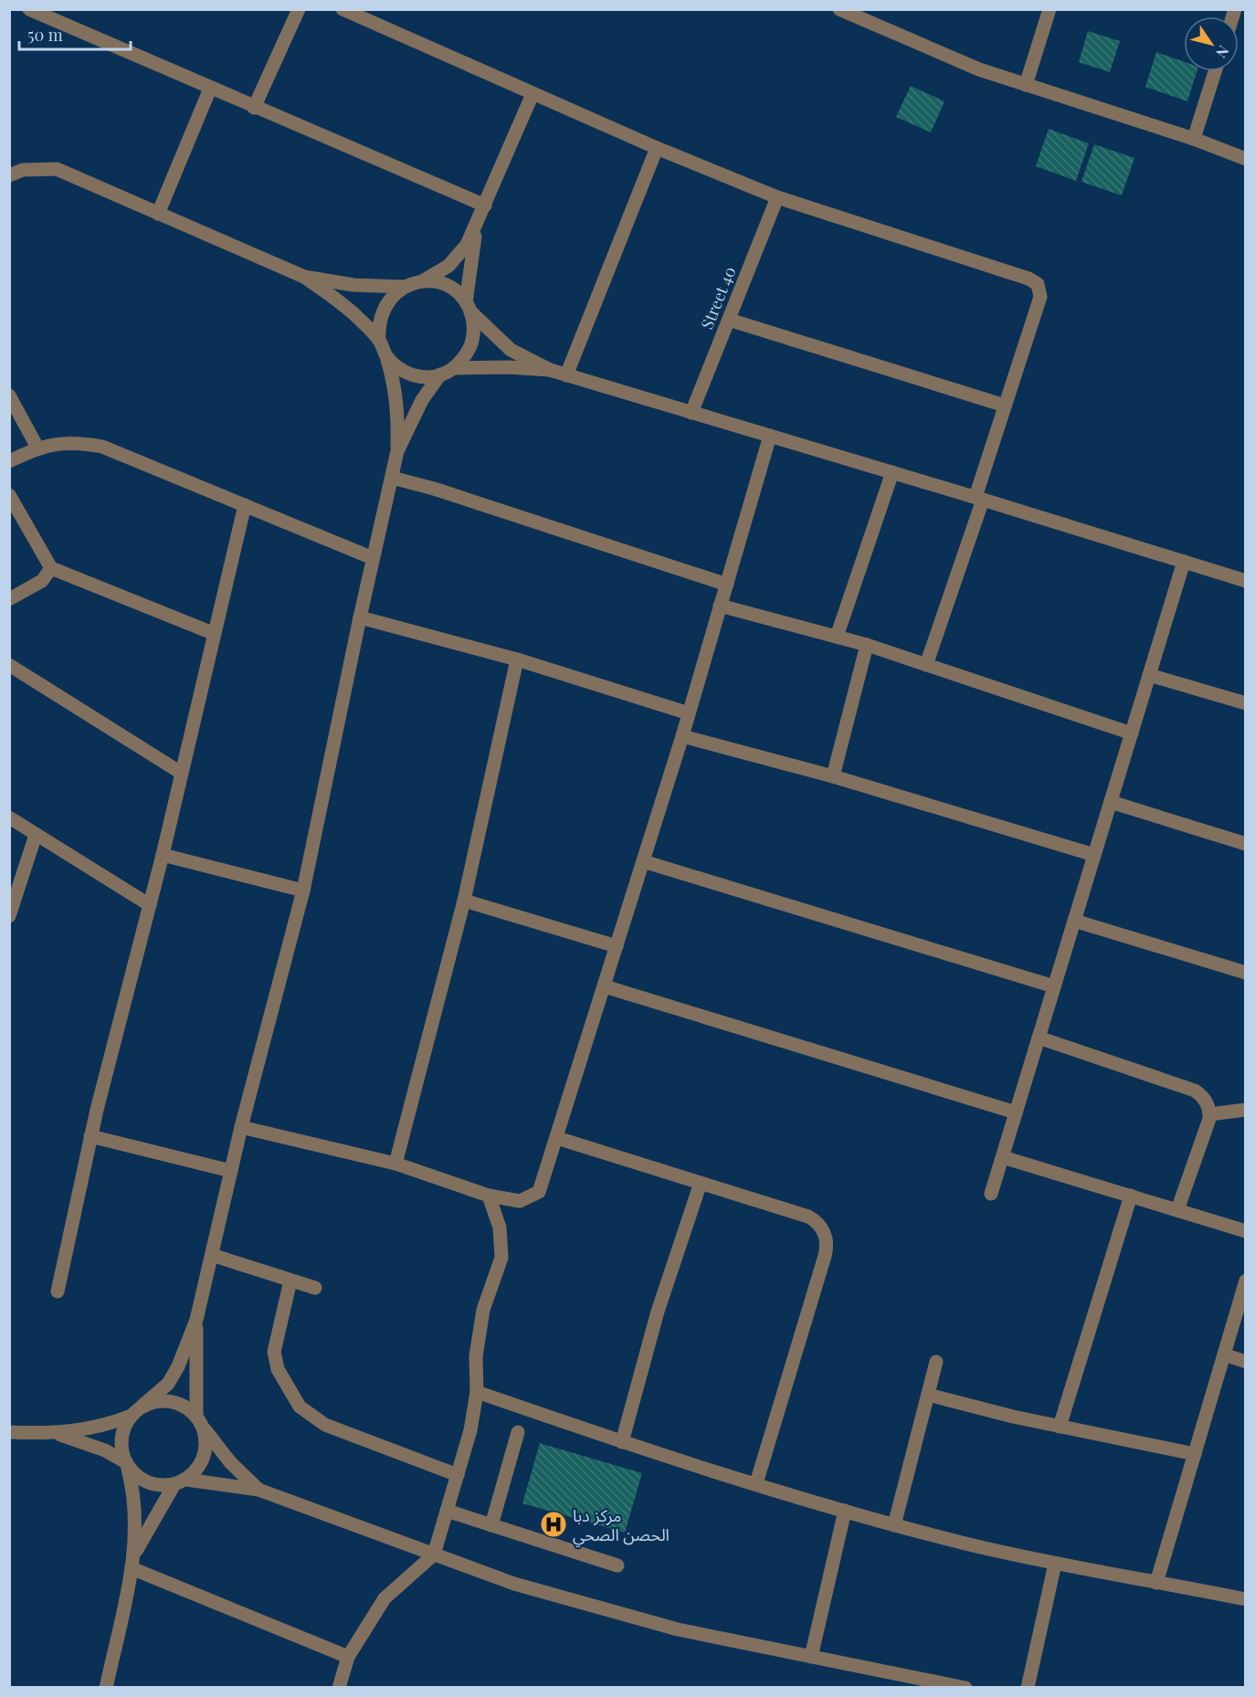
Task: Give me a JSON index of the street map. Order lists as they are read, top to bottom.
{
  "streets": {
    "street": ["Street 40"]
  },
  "places": {
    "hospital": ["مركز دبا الحصن الصحي"]
  },
  "scale_bar": "50 m",
  "north": "bottom right"
}
